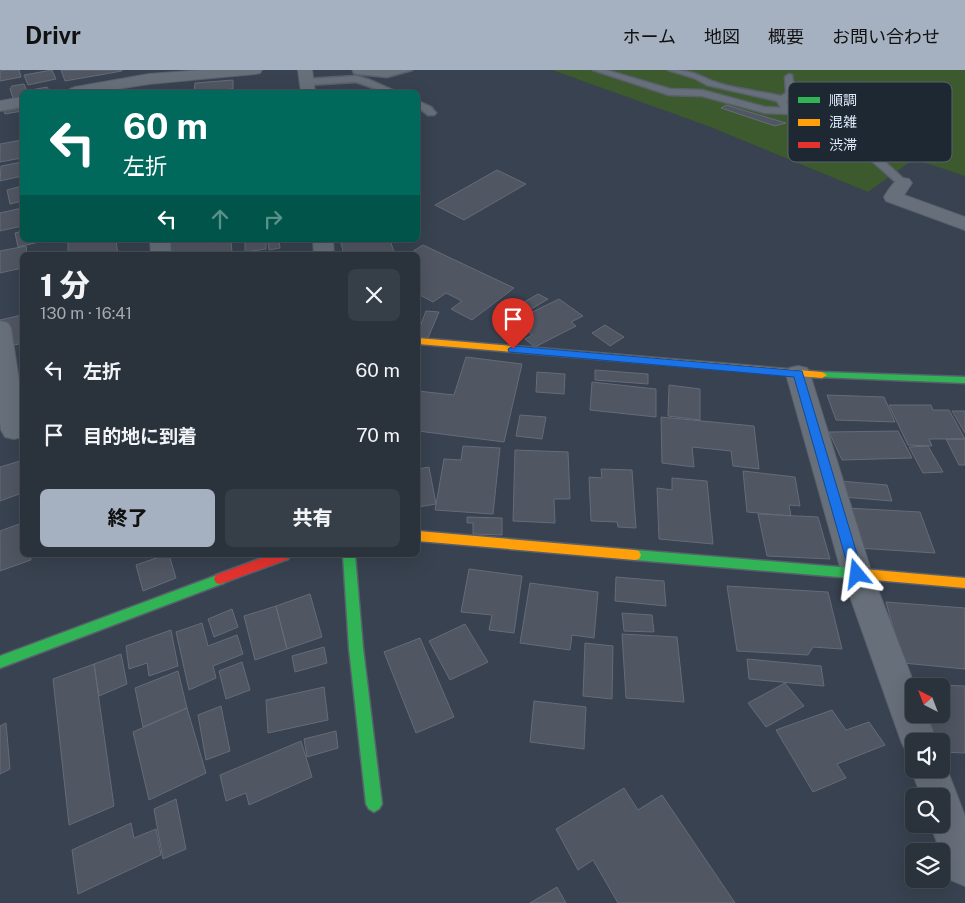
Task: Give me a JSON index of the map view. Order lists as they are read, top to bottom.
{
  "legend": ["順調", "混雑", "渋滞"],
  "north": "top left",
  "page": {
    "header": "Drivr",
    "nav": [
      "ホーム",
      "地図",
      "概要",
      "お問い合わせ"
    ],
    "turn": ["60 m", "左折"],
    "heading": ["1 分", "130 m · 16:41"],
    "list": [
      {
        "name": "左折",
        "value": "60 m"
      },
      {
        "name": "目的地に到着",
        "value": "70 m"
      }
    ],
    "buttons": ["終了", "共有"]
  }
}
